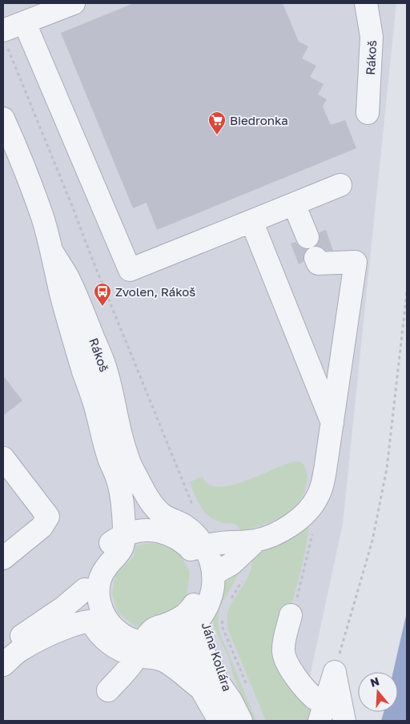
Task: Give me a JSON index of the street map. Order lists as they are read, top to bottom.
{
  "streets": {
    "street": ["Rákoš", "Jána Kollára"]
  },
  "places": {
    "supermarket": ["Biedronka"],
    "bus stop": ["Zvolen, Rákoš"]
  },
  "north": "top"
}
